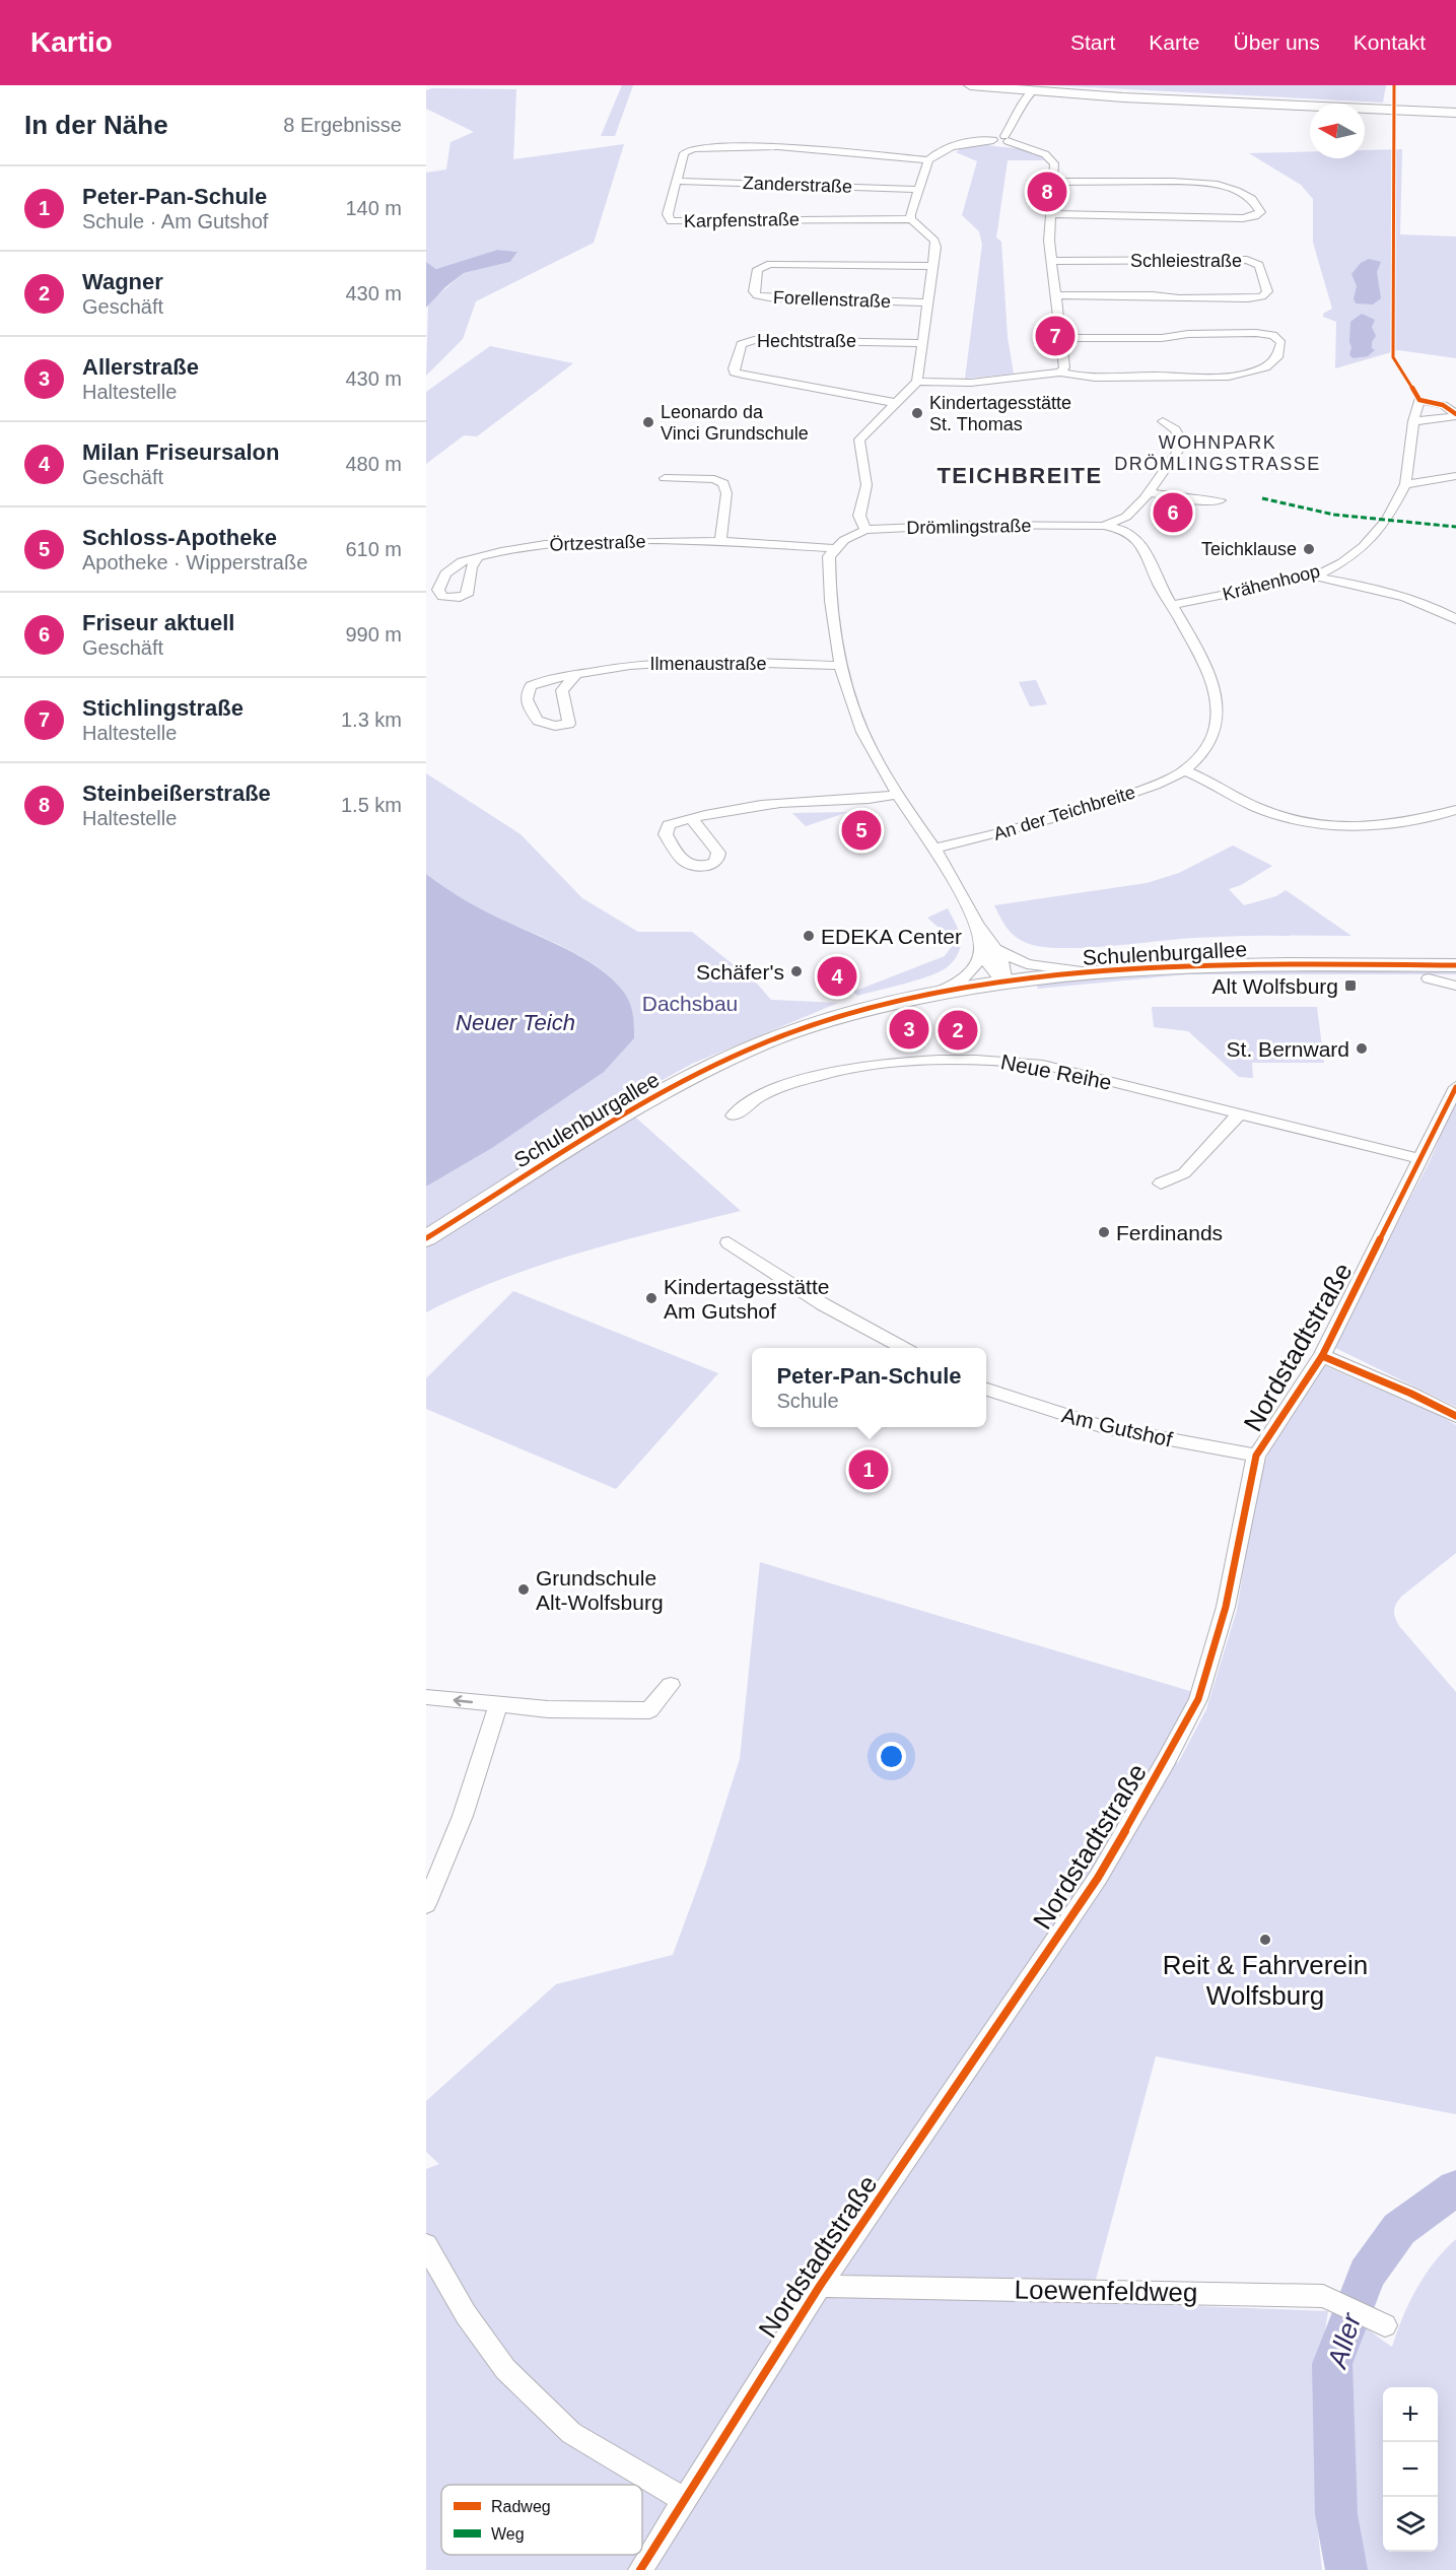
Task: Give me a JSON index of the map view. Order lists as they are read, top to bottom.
{
  "streets": {
    "street": [
      "Zanderstraße",
      "Karpfenstraße",
      "Schleiestraße",
      "Forellenstraße",
      "Hechtstraße",
      "Drömlingstraße",
      "Örtzestraße",
      "Krähenhoop",
      "Ilmenaustraße",
      "An der Teichbreite",
      "Schulenburgallee",
      "Neue Reihe",
      "Nordstadtstraße",
      "Am Gutshof",
      "Loewenfeldweg"
    ]
  },
  "crossings": [
    ["Zanderstraße", "Karpfenstraße"],
    ["Drömlingstraße", "An der Teichbreite"],
    ["Krähenhoop", "An der Teichbreite"],
    ["Neue Reihe", "Nordstadtstraße"],
    ["Nordstadtstraße", "Am Gutshof"],
    ["Nordstadtstraße", "Loewenfeldweg"]
  ],
  "districts": ["WOHNPARK DRÖMLINGSTRASSE", "TEICHBREITE"],
  "water": ["Neuer Teich", "Aller"],
  "parks": ["Dachsbau"],
  "places": {
    "other": [
      "Kindertagesstätte St. Thomas",
      "Leonardo da Vinci Grundschule",
      "Teichklause",
      "EDEKA Center",
      "Schäfer's",
      "St. Bernward",
      "Ferdinands",
      "Kindertagesstätte Am Gutshof",
      "Grundschule Alt-Wolfsburg",
      "Reit & Fahrverein Wolfsburg"
    ],
    "transit": ["Alt Wolfsburg"]
  },
  "legend": ["Radweg", "Weg"],
  "north": "left",
  "page": {
    "header": "Kartio",
    "nav": [
      "Start",
      "Karte",
      "Über uns",
      "Kontakt"
    ],
    "heading": ["In der Nähe", "8 Ergebnisse"],
    "list": [
      {
        "mark": "1",
        "name": "Peter-Pan-Schule",
        "note": "Schule · Am Gutshof",
        "value": "140 m"
      },
      {
        "mark": "2",
        "name": "Wagner",
        "note": "Geschäft",
        "value": "430 m"
      },
      {
        "mark": "3",
        "name": "Allerstraße",
        "note": "Haltestelle",
        "value": "430 m"
      },
      {
        "mark": "4",
        "name": "Milan Friseursalon",
        "note": "Geschäft",
        "value": "480 m"
      },
      {
        "mark": "5",
        "name": "Schloss-Apotheke",
        "note": "Apotheke · Wipperstraße",
        "value": "610 m"
      },
      {
        "mark": "6",
        "name": "Friseur aktuell",
        "note": "Geschäft",
        "value": "990 m"
      },
      {
        "mark": "7",
        "name": "Stichlingstraße",
        "note": "Haltestelle",
        "value": "1.3 km"
      },
      {
        "mark": "8",
        "name": "Steinbeißerstraße",
        "note": "Haltestelle",
        "value": "1.5 km"
      }
    ],
    "pins": [
      "8",
      "7",
      "6",
      "5",
      "4",
      "3",
      "2",
      "1"
    ],
    "popup": ["Peter-Pan-Schule", "Schule"],
    "map_buttons": ["+", "−"]
  }
}
